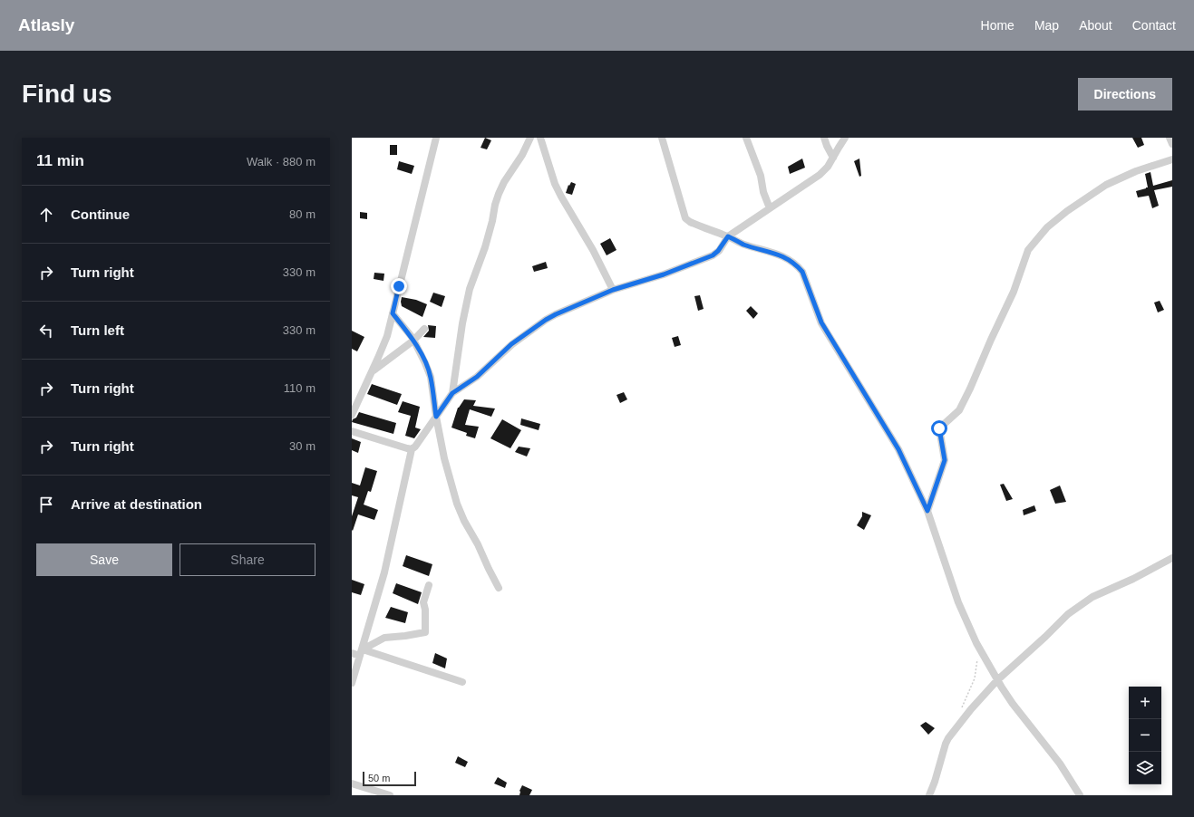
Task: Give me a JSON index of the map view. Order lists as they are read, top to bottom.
{
  "scale_bar": "50 m",
  "page": {
    "header": "Atlasly",
    "nav": [
      "Home",
      "Map",
      "About",
      "Contact"
    ],
    "buttons": [
      "Directions",
      ["Save", "Share"]
    ],
    "title": "Find us",
    "heading": ["11 min", "Walk · 880 m"],
    "list": [
      ["Continue", "80 m"],
      ["Turn right", "330 m"],
      ["Turn left", "330 m"],
      ["Turn right", "110 m"],
      ["Turn right", "30 m"],
      "Arrive at destination"
    ],
    "map_buttons": ["+", "−"],
    "scale": "50 m"
  }
}
